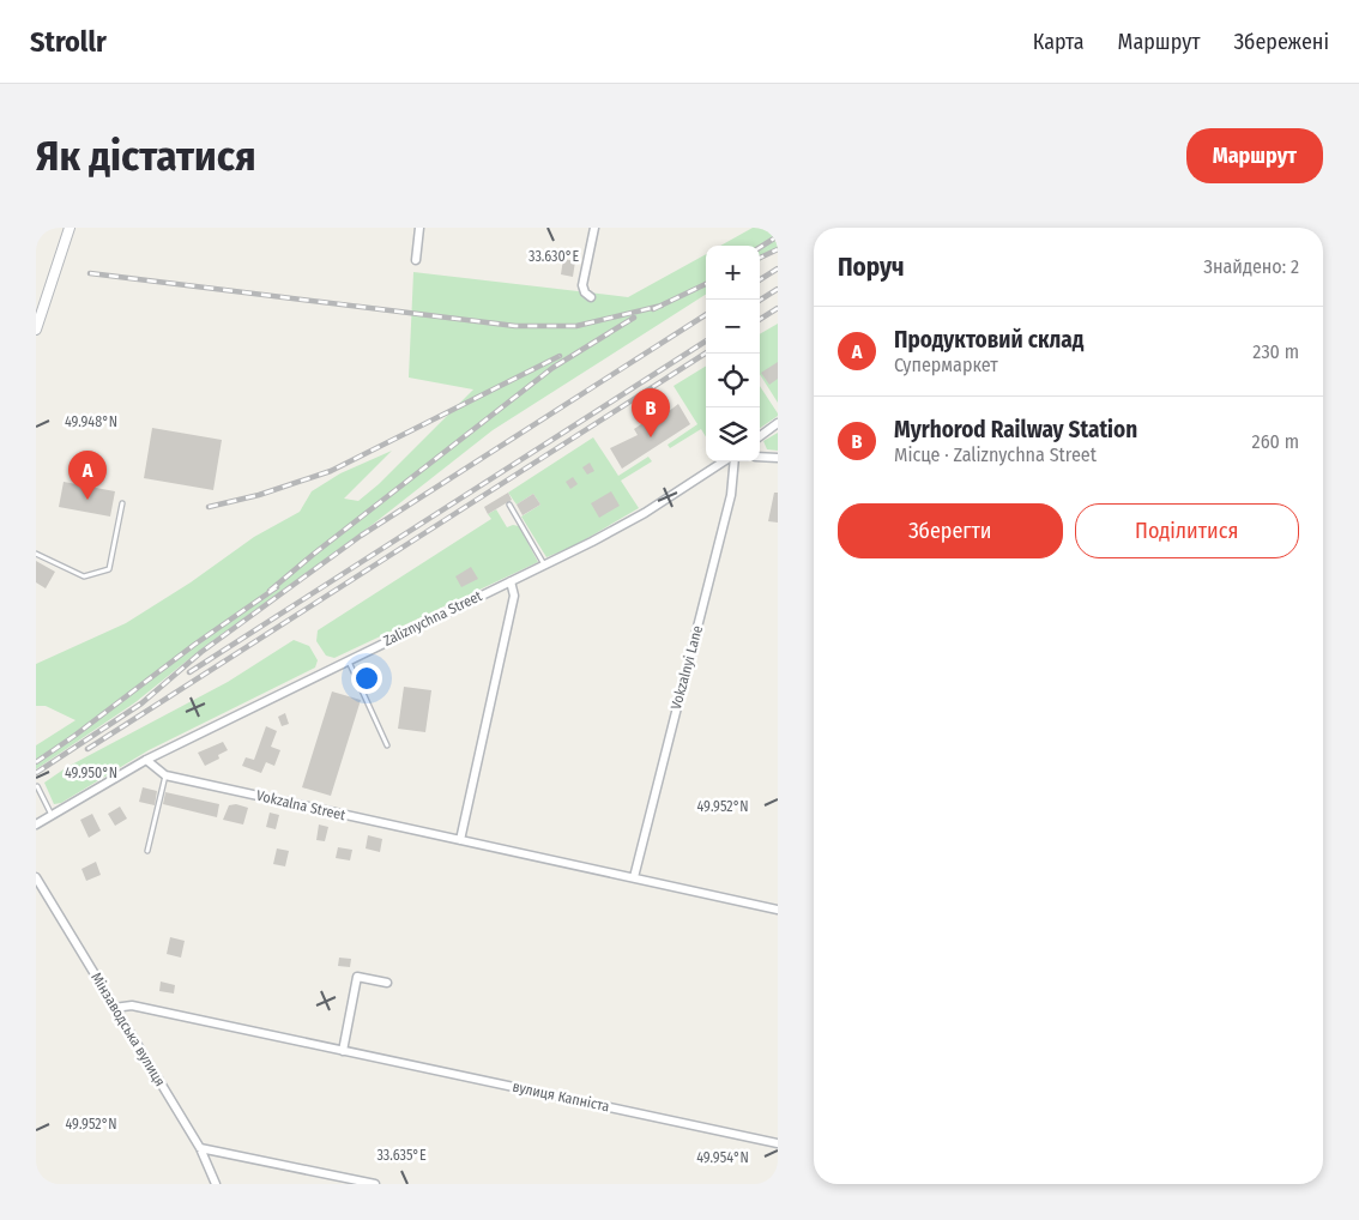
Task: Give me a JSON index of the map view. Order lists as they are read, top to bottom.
{
  "streets": {
    "street": [
      "Zaliznychna Street",
      "Vokzalnyi Lane",
      "Vokzalna Street",
      "Мінзаводська вулиця",
      "вулиця Капніста"
    ]
  },
  "crossings": [
    ["Zaliznychna Street", "Vokzalna Street"],
    ["Vokzalnyi Lane", "Vokzalna Street"],
    ["Мінзаводська вулиця", "вулиця Капніста"]
  ],
  "page": {
    "header": "Strollr",
    "nav": ["Карта", "Маршрут", "Збережені"],
    "buttons": [
      "Маршрут",
      ["Зберегти", "Поділитися"]
    ],
    "title": "Як дістатися",
    "heading": ["Поруч", "Знайдено: 2"],
    "map_buttons": ["+", "−"],
    "list": [
      {
        "mark": "A",
        "name": "Продуктовий склад",
        "note": "Супермаркет",
        "value": "230 m"
      },
      {
        "mark": "B",
        "name": "Myrhorod Railway Station",
        "note": "Місце · Zaliznychna Street",
        "value": "260 m"
      }
    ],
    "pins": ["B", "A"]
  },
  "coordinates": [
    "33.630°E",
    "49.948°N",
    "49.950°N",
    "49.952°N",
    "33.635°E",
    "49.954°N"
  ]
}
